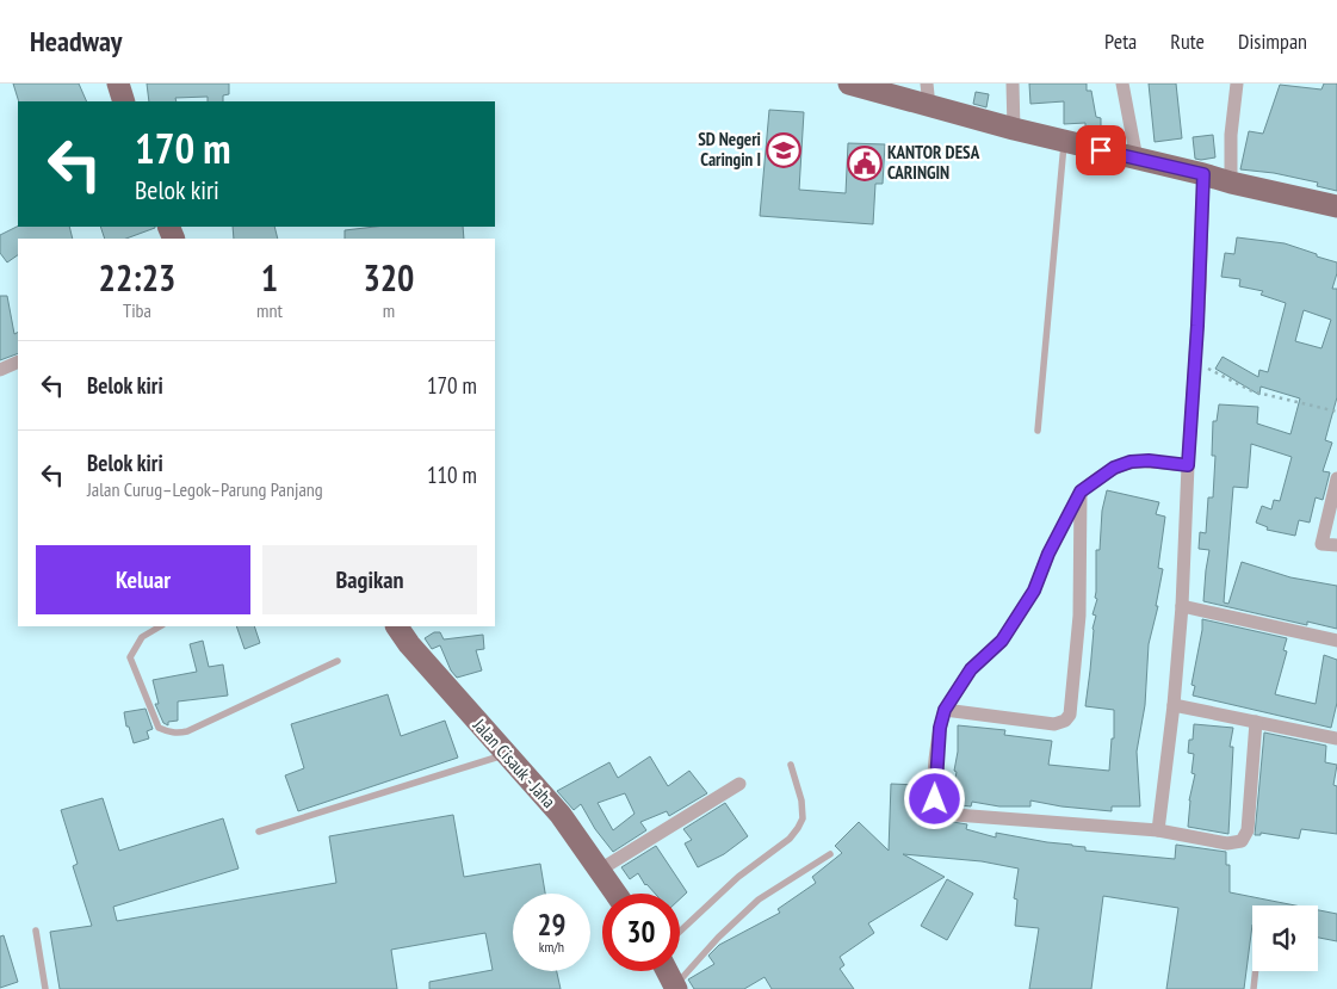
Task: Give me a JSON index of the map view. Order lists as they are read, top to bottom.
{
  "streets": {
    "main road": ["Jalan Cisauk - Jaha"]
  },
  "places": {
    "school or university": ["SD Negeri Caringin I"],
    "public building": ["KANTOR DESA CARINGIN"]
  },
  "page": {
    "header": "Headway",
    "nav": ["Peta", "Rute", "Disimpan"],
    "turn": ["170 m", "Belok kiri"],
    "eta": [
      "22:23",
      "Tiba",
      "1",
      "mnt",
      "320",
      "m"
    ],
    "list": [
      {
        "name": "Belok kiri",
        "value": "170 m"
      },
      {
        "name": "Belok kiri",
        "note": "Jalan Curug–Legok–Parung Panjang",
        "value": "110 m"
      }
    ],
    "buttons": ["Keluar", "Bagikan"],
    "speed": "29 km/h",
    "limit": "30"
  }
}
